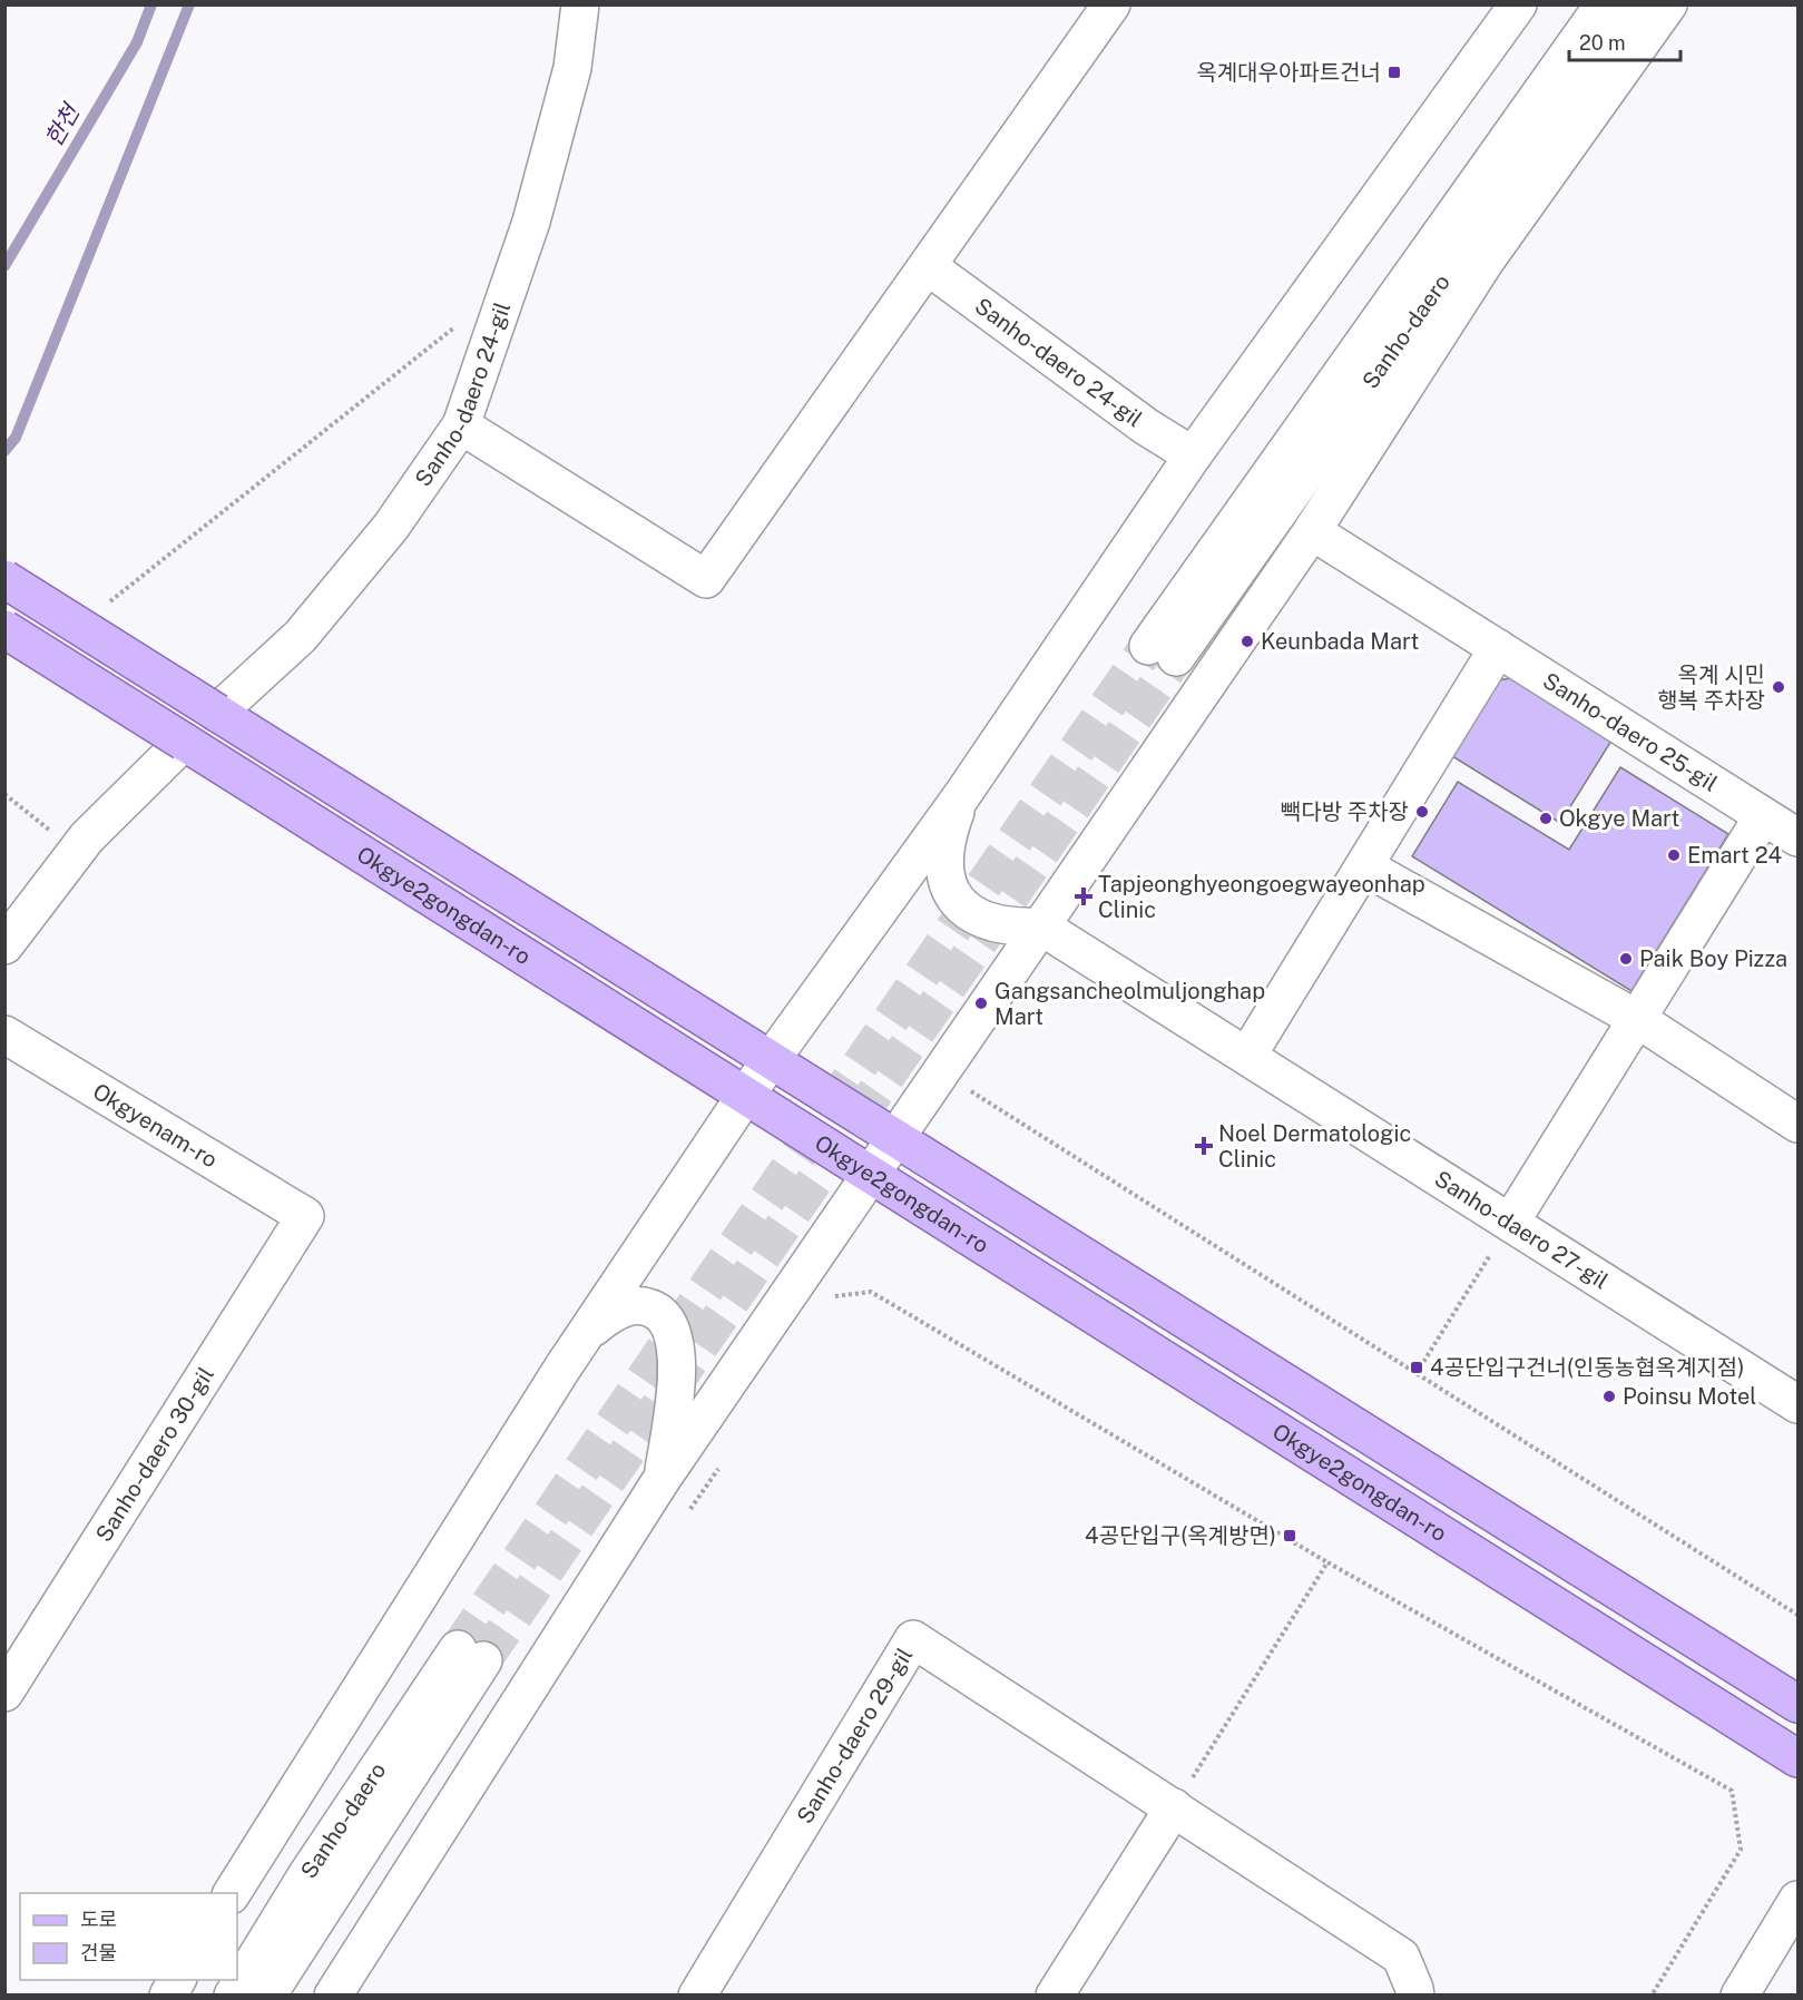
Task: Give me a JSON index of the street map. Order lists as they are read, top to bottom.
{
  "streets": {
    "main road": ["Okgye2gongdan-ro"],
    "street": [
      "Sanho-daero",
      "Sanho-daero 24-gil",
      "Sanho-daero 25-gil",
      "Okgyenam-ro",
      "Sanho-daero 27-gil",
      "Sanho-daero 30-gil",
      "Sanho-daero 29-gil"
    ]
  },
  "crossings": [
    ["Sanho-daero 24-gil", "Okgye2gongdan-ro"],
    ["Okgyenam-ro", "Sanho-daero 30-gil"]
  ],
  "water": ["한천"],
  "places": {
    "transit": ["옥계대우아파트건너", "4공단입구건너(인동농협옥계지점)", "4공단입구(옥계방면)"],
    "other": [
      "Keunbada Mart",
      "옥계 시민 행복 주차장",
      "빽다방 주차장",
      "Okgye Mart",
      "Emart 24",
      "Paik Boy Pizza",
      "Gangsancheolmuljonghap Mart",
      "Poinsu Motel"
    ],
    "health": ["Tapjeonghyeongoegwayeonhap Clinic", "Noel Dermatologic Clinic"]
  },
  "legend": ["도로", "건물"],
  "scale_bar": "20 m"
}
